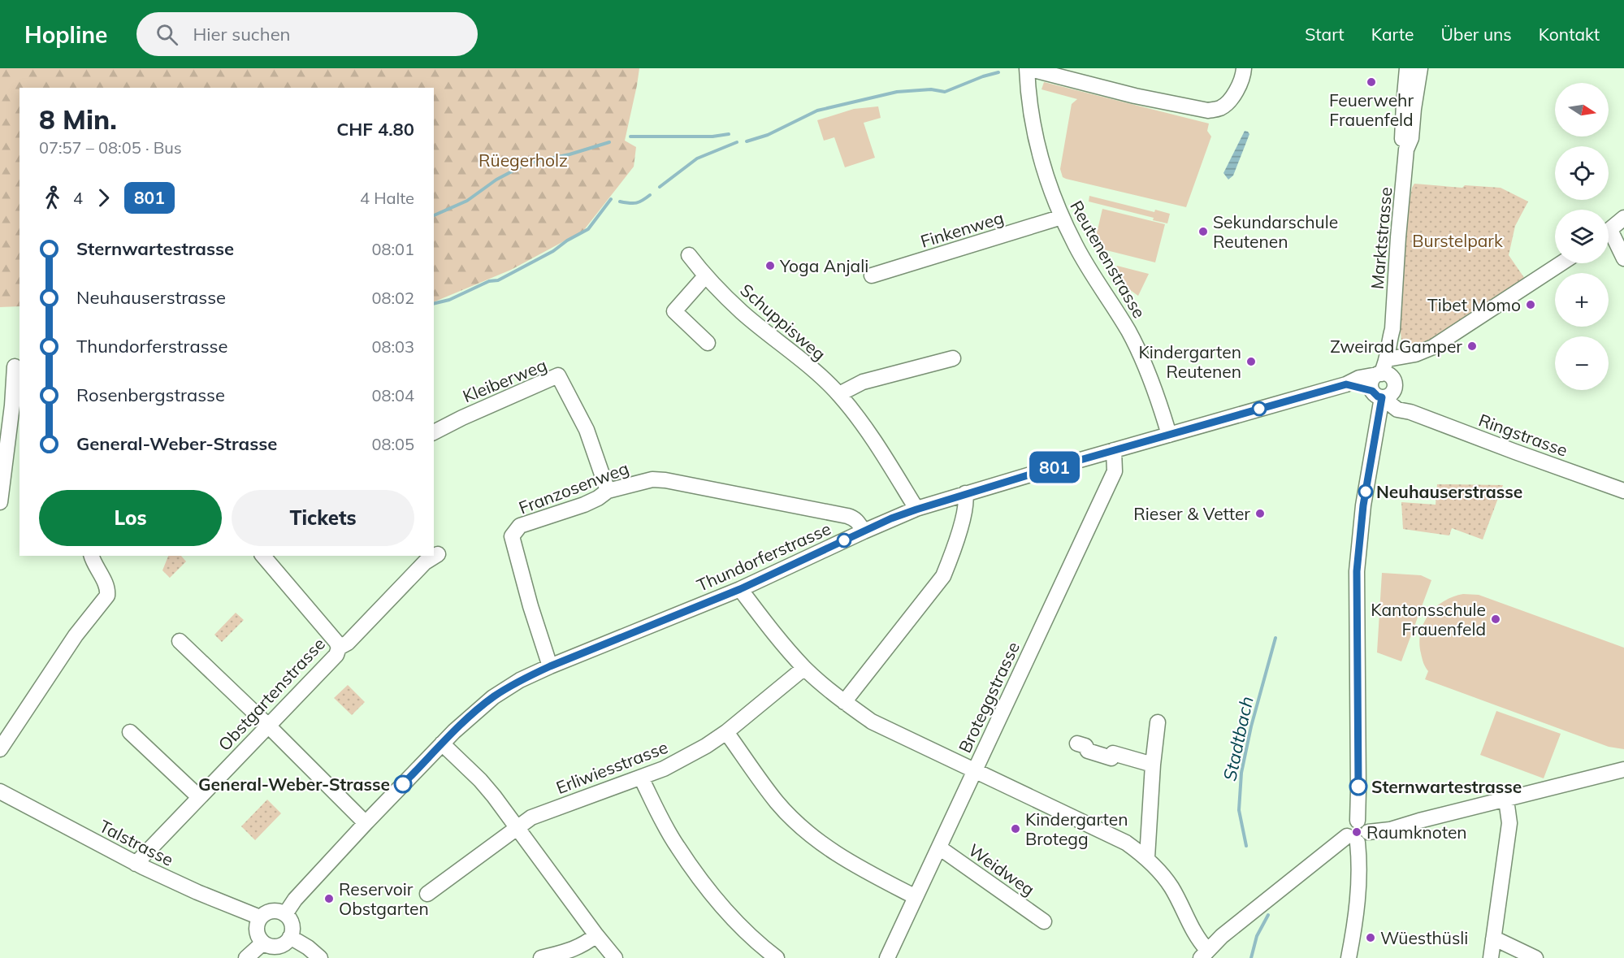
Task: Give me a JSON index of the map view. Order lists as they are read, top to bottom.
{
  "streets": {
    "street": [
      "Finkenweg",
      "Marktstrasse",
      "Reutenenstrasse",
      "Schuppisweg",
      "Kleiberweg",
      "Ringstrasse",
      "Franzosenweg",
      "Thundorferstrasse",
      "Obstgartenstrasse",
      "Broteggstrasse",
      "Erliwiesstrasse",
      "Talstrasse",
      "Weidweg"
    ]
  },
  "crossings": [
    ["Finkenweg", "Reutenenstrasse"],
    ["Marktstrasse", "Ringstrasse"],
    ["Marktstrasse", "Thundorferstrasse"],
    ["Reutenenstrasse", "Thundorferstrasse"],
    ["Schuppisweg", "Thundorferstrasse"],
    ["Kleiberweg", "Franzosenweg"],
    ["Ringstrasse", "Thundorferstrasse"],
    ["Franzosenweg", "Thundorferstrasse"],
    ["Thundorferstrasse", "Broteggstrasse"],
    ["Thundorferstrasse", "Talstrasse"],
    ["Obstgartenstrasse", "Talstrasse"],
    ["Broteggstrasse", "Weidweg"]
  ],
  "water": ["Stadtbach"],
  "parks": ["Rüegerholz", "Burstelpark"],
  "places": [
    "Feuerwehr Frauenfeld",
    "Sekundarschule Reutenen",
    "Yoga Anjali",
    "Tibet Momo",
    "Zweirad Gamper",
    "Kindergarten Reutenen",
    "Neuhauserstrasse",
    "Rieser & Vetter",
    "Kantonsschule Frauenfeld",
    "General-Weber-Strasse",
    "Sternwartestrasse",
    "Kindergarten Brotegg",
    "Raumknoten",
    "Reservoir Obstgarten",
    "Wüesthüsli"
  ],
  "lines": ["bus line 801"],
  "north": "right",
  "page": {
    "header": "Hopline",
    "search": "Hier suchen",
    "nav": [
      "Start",
      "Karte",
      "Über uns",
      "Kontakt"
    ],
    "on_map": "801",
    "map_buttons": ["+", "−"],
    "heading": ["8 Min.", "07:57 – 08:05 · Bus", "CHF 4.80"],
    "legs": ["4", "801", "4 Halte"],
    "list": [
      {
        "name": "Sternwartestrasse",
        "value": "08:01"
      },
      {
        "name": "Neuhauserstrasse",
        "value": "08:02"
      },
      {
        "name": "Thundorferstrasse",
        "value": "08:03"
      },
      {
        "name": "Rosenbergstrasse",
        "value": "08:04"
      },
      {
        "name": "General-Weber-Strasse",
        "value": "08:05"
      }
    ],
    "buttons": ["Los", "Tickets"]
  }
}
